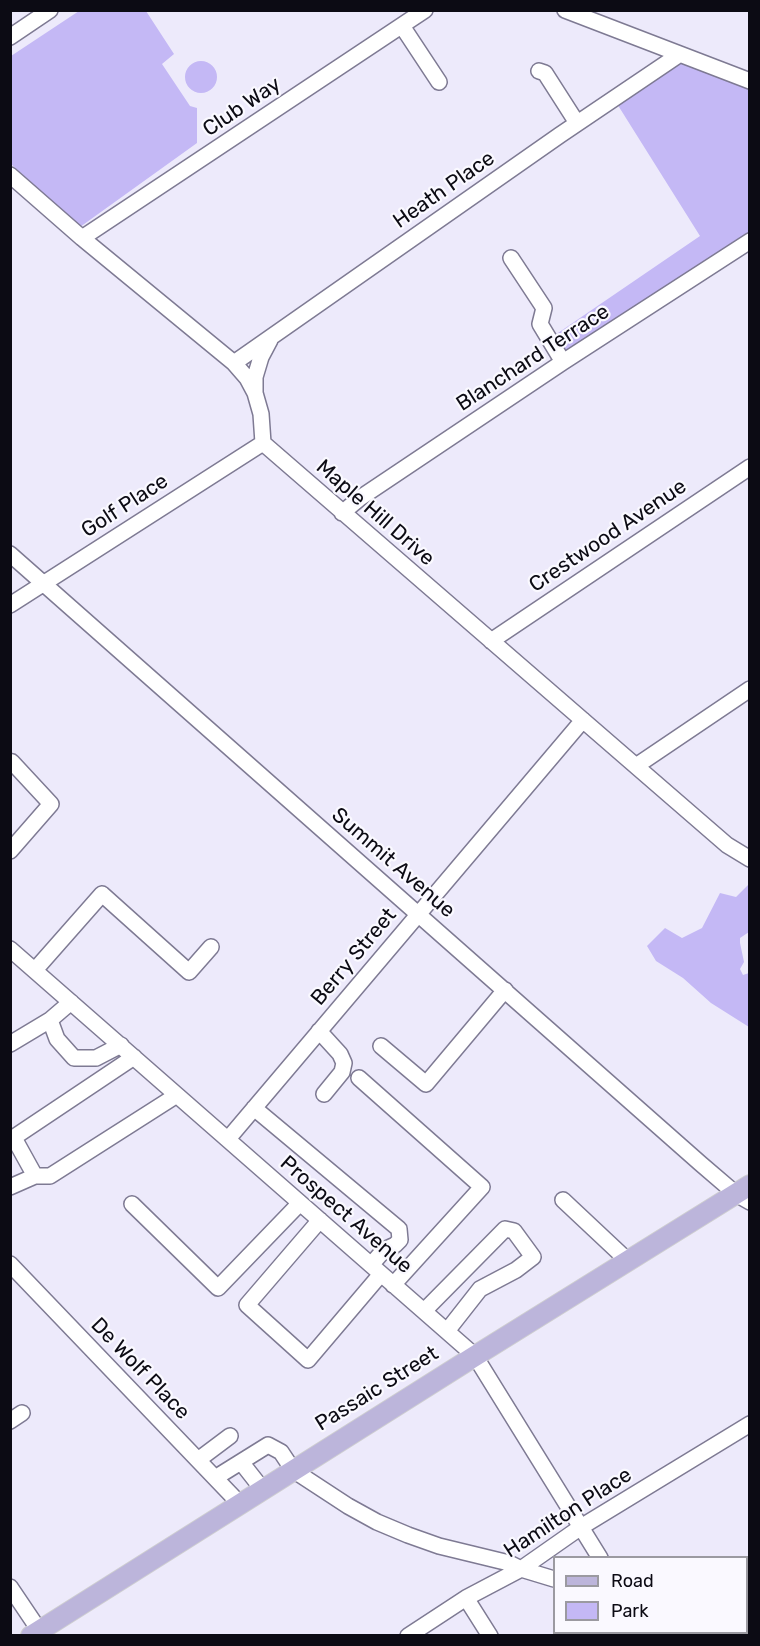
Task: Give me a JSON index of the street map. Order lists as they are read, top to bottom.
{
  "streets": {
    "main road": ["Passaic Street"],
    "street": [
      "Club Way",
      "Heath Place",
      "Blanchard Terrace",
      "Golf Place",
      "Maple Hill Drive",
      "Crestwood Avenue",
      "Summit Avenue",
      "Berry Street",
      "Prospect Avenue",
      "De Wolf Place",
      "Hamilton Place"
    ]
  },
  "crossings": [
    ["Blanchard Terrace", "Maple Hill Drive"],
    ["Golf Place", "Maple Hill Drive"],
    ["Golf Place", "Summit Avenue"],
    ["Maple Hill Drive", "Crestwood Avenue"],
    ["Maple Hill Drive", "Berry Street"],
    ["Summit Avenue", "Berry Street"],
    ["Summit Avenue", "Passaic Street"],
    ["Berry Street", "Prospect Avenue"],
    ["Prospect Avenue", "Passaic Street"],
    ["Prospect Avenue", "Hamilton Place"],
    ["De Wolf Place", "Passaic Street"]
  ],
  "legend": ["Road", "Park"]
}
